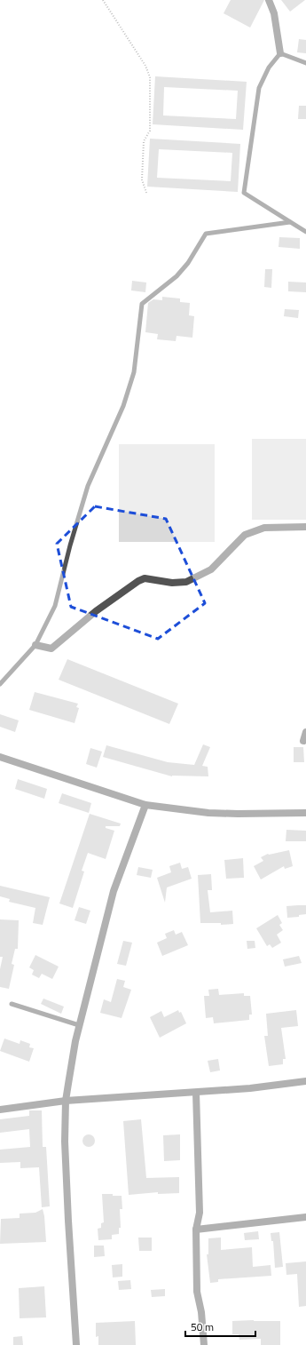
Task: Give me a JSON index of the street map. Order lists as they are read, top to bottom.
{
  "scale_bar": "50 m"
}
